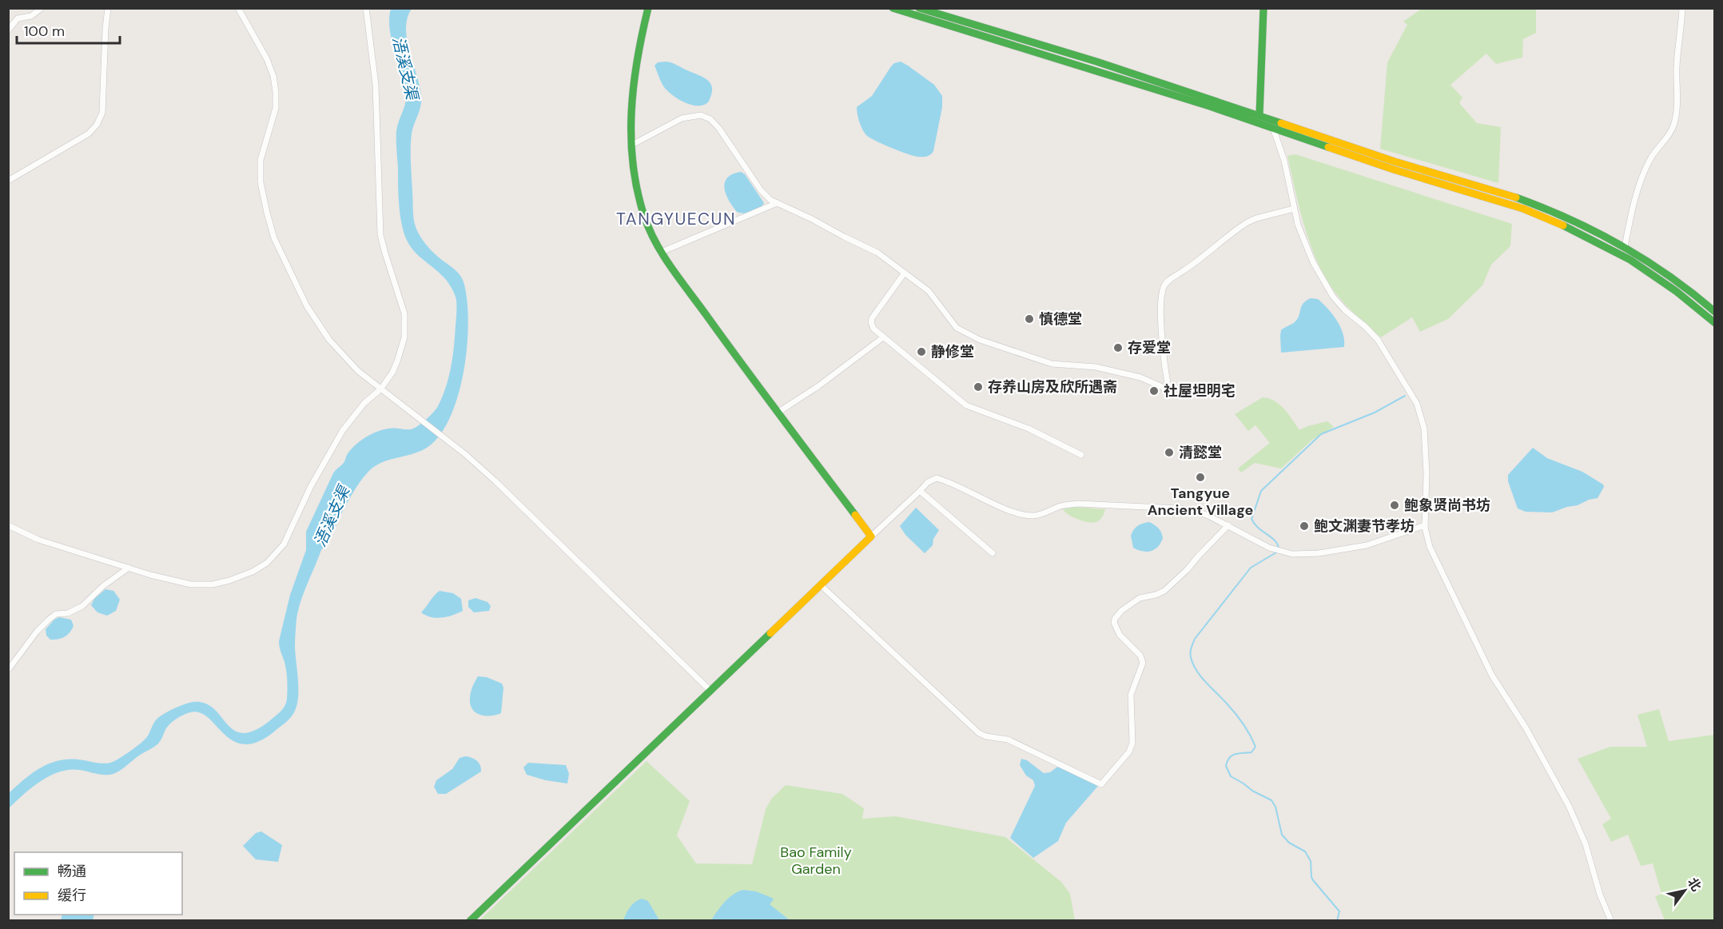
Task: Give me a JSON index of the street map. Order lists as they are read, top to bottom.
{
  "districts": ["TANGYUECUN"],
  "water": ["浯溪支渠"],
  "parks": ["Bao Family Garden"],
  "places": [
    "慎德堂",
    "存爱堂",
    "静修堂",
    "存养山房及欣所遇斋",
    "社屋坦明宅",
    "清懿堂",
    "Tangyue Ancient Village",
    "鲍象贤尚书坊",
    "鲍文渊妻节孝坊"
  ],
  "legend": ["畅通", "缓行"],
  "scale_bar": "100 m",
  "north": "top right"
}
